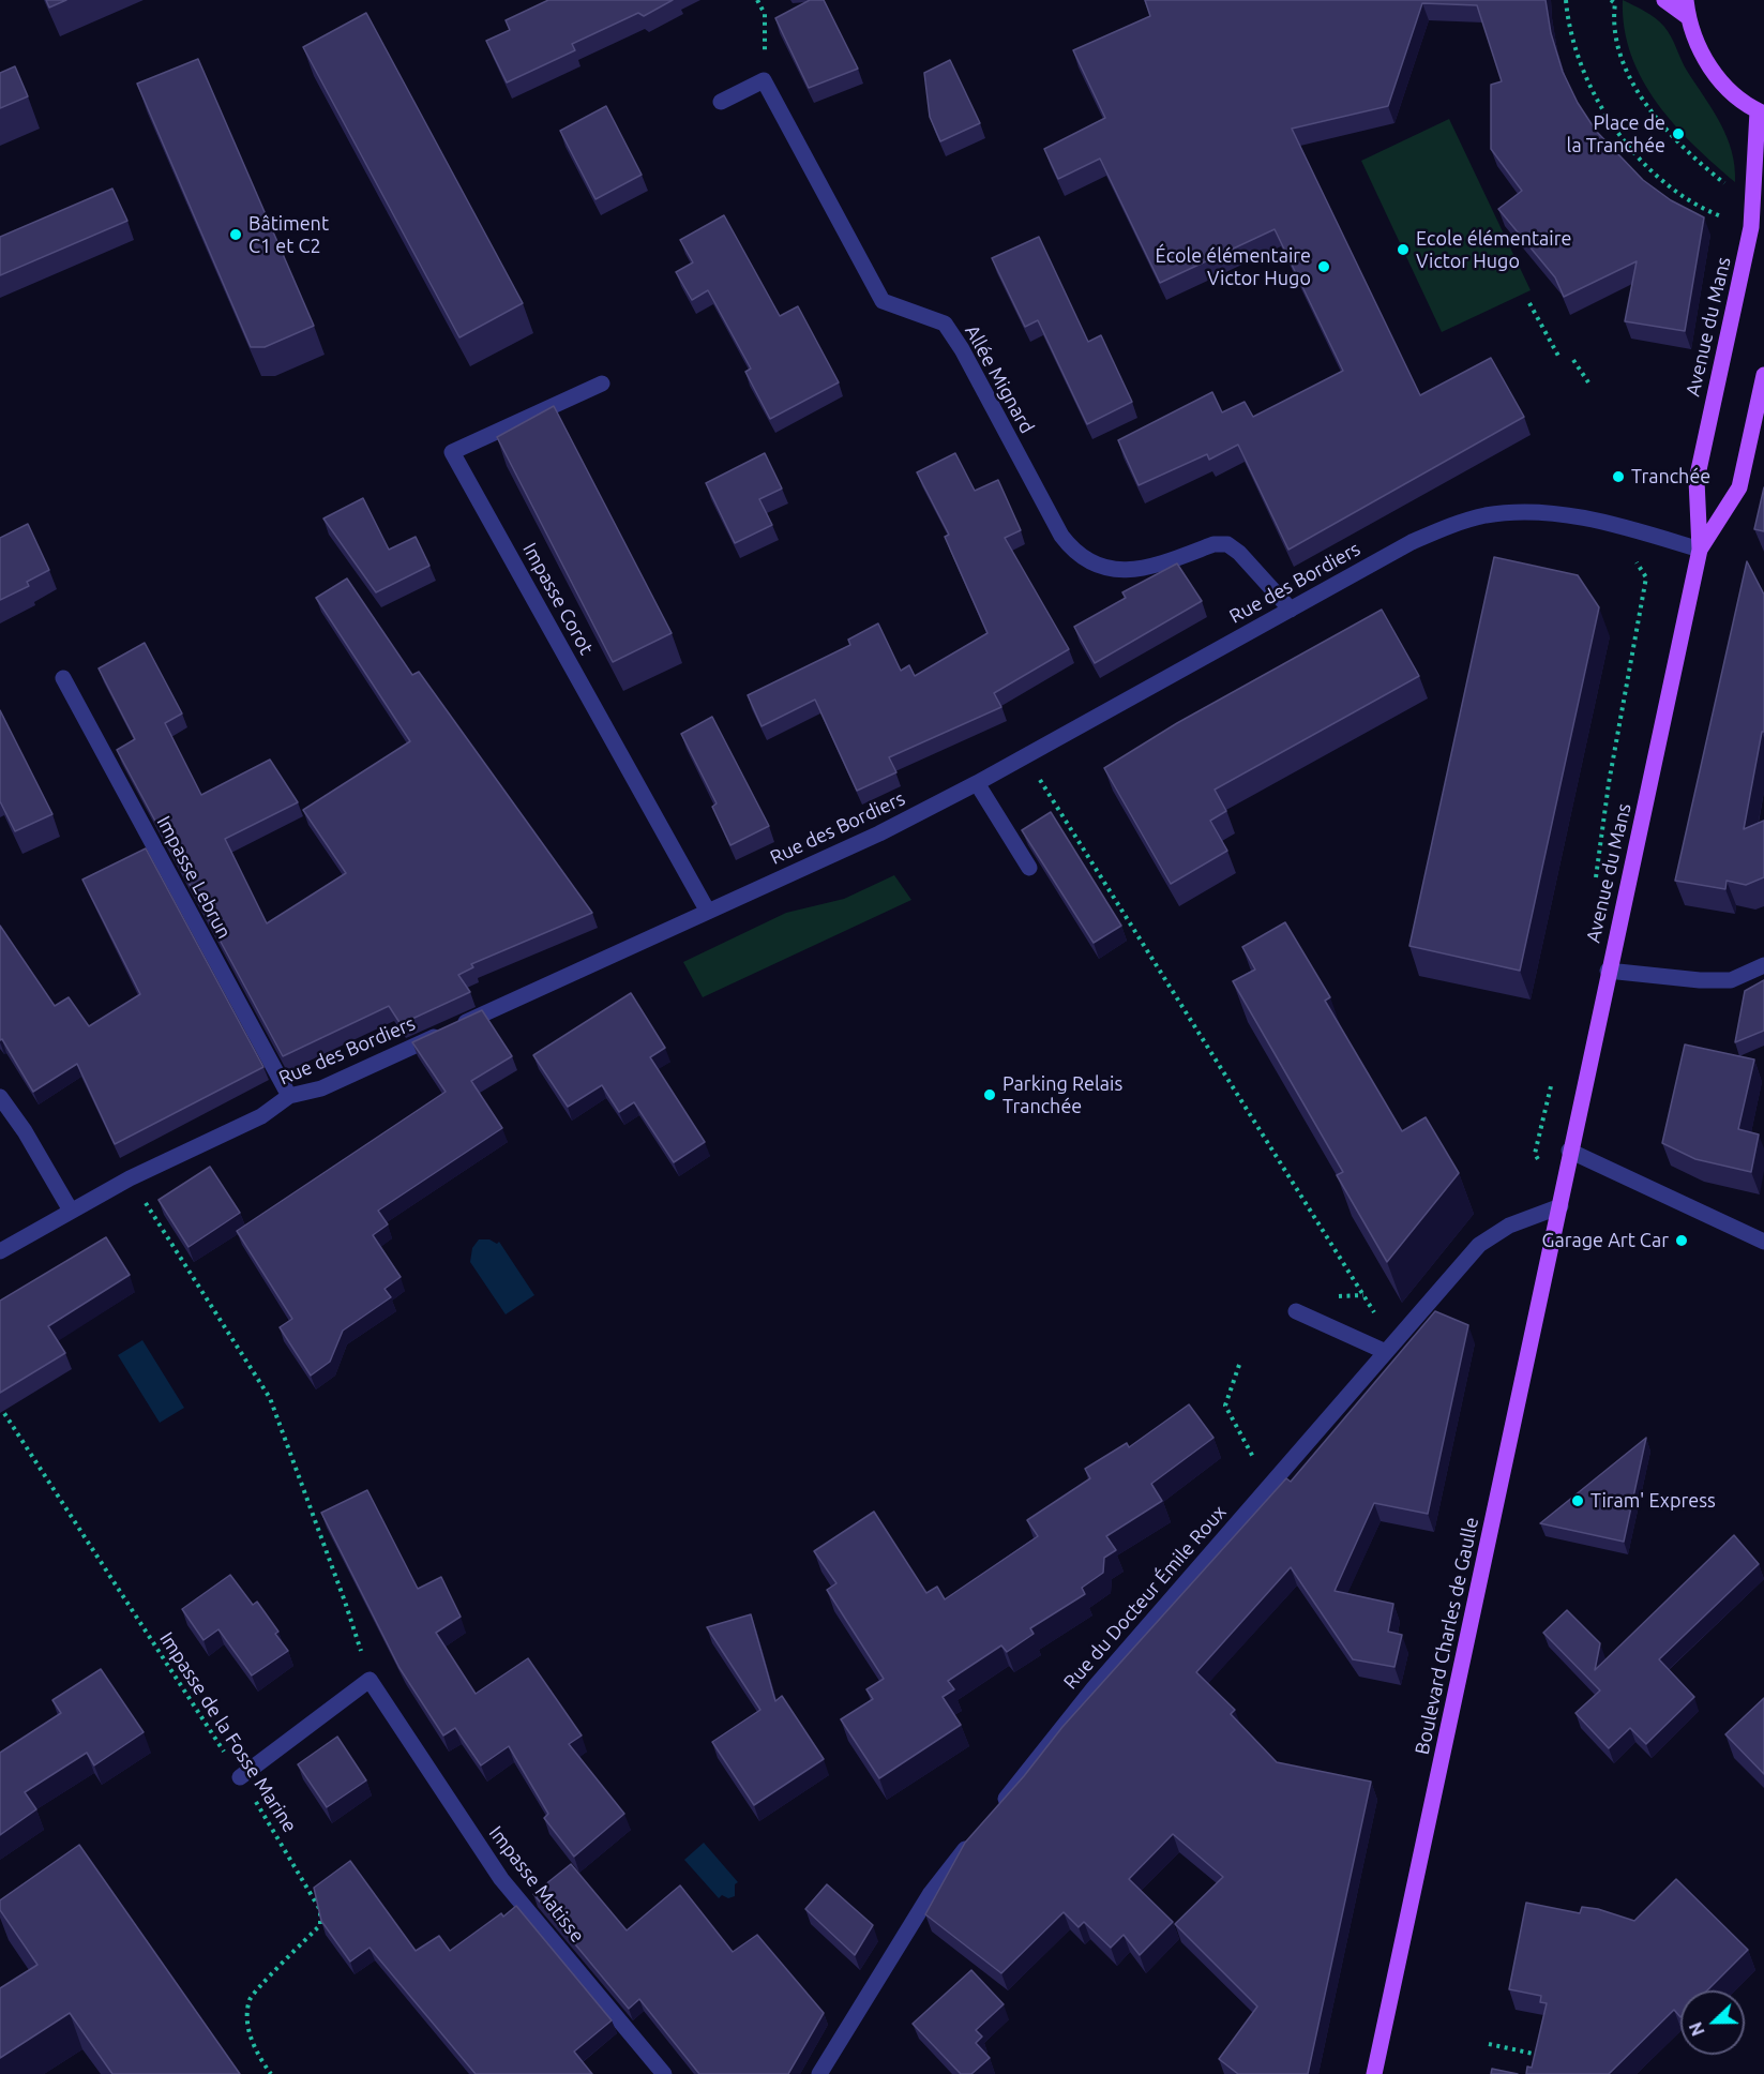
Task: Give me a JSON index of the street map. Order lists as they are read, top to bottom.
{
  "streets": {
    "main road": ["Avenue du Mans", "Boulevard Charles de Gaulle"],
    "street": [
      "Allée Mignard",
      "Rue des Bordiers",
      "Impasse Corot",
      "Impasse Lebrun",
      "Rue du Docteur Émile Roux",
      "Impasse Matisse"
    ],
    "path": ["Impasse de la Fosse Marine"]
  },
  "crossings": [
    ["Avenue du Mans", "Rue des Bordiers"],
    ["Avenue du Mans", "Rue du Docteur Émile Roux"],
    ["Avenue du Mans", "Boulevard Charles de Gaulle"],
    ["Allée Mignard", "Rue des Bordiers"],
    ["Rue des Bordiers", "Impasse Corot"],
    ["Rue des Bordiers", "Impasse Lebrun"],
    ["Rue du Docteur Émile Roux", "Boulevard Charles de Gaulle"]
  ],
  "places": [
    "Place de la Tranchée",
    "Bâtiment C1 et C2",
    "Ecole élémentaire Victor Hugo",
    "École élémentaire Victor Hugo",
    "Tranchée",
    "Parking Relais Tranchée",
    "Garage Art Car",
    "Tiram' Express"
  ],
  "north": "left"
}
